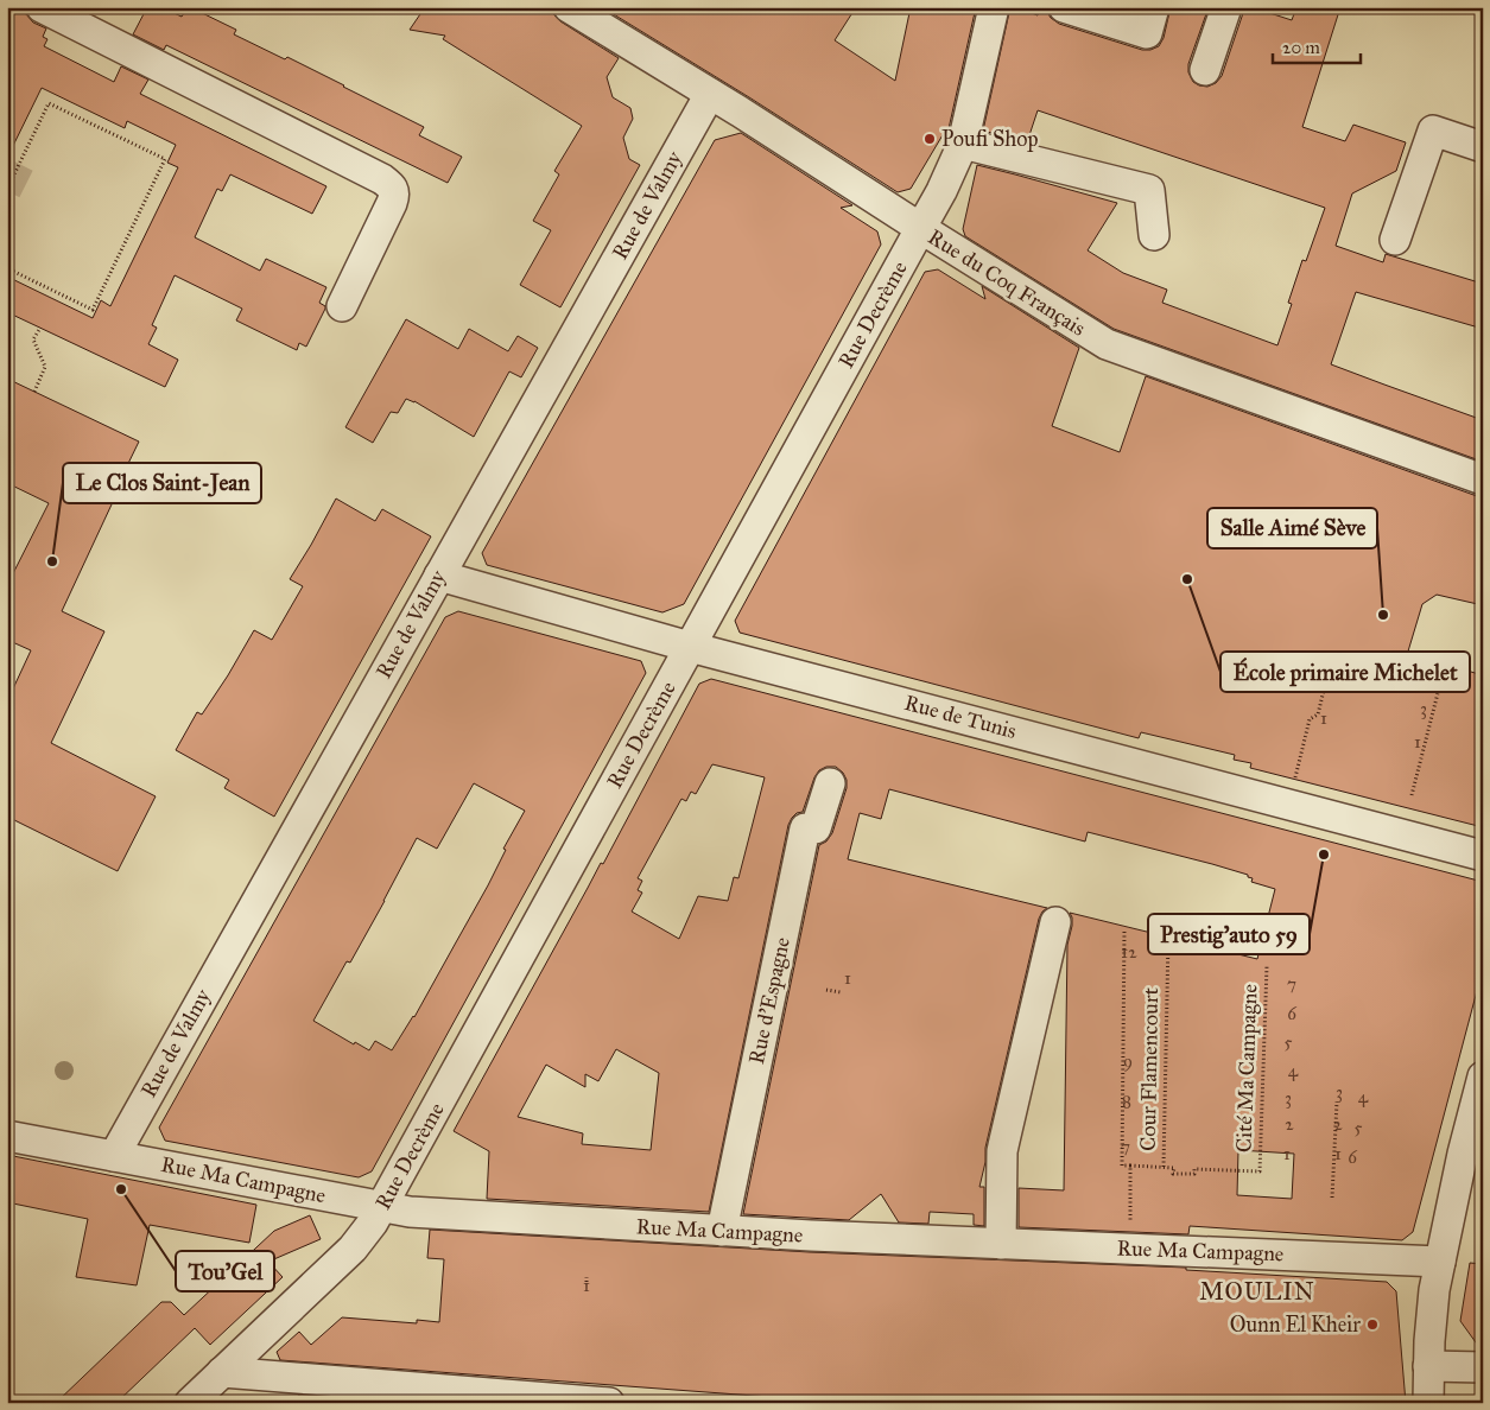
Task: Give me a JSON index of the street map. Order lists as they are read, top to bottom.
{
  "streets": {
    "street": [
      "Rue de Valmy",
      "Rue du Coq Français",
      "Rue Decrème",
      "Rue de Tunis",
      "Rue d'Espagne",
      "Rue Ma Campagne"
    ],
    "path": ["Cité Ma Campagne", "Cour Flamencourt"]
  },
  "crossings": [
    ["Rue de Valmy", "Rue du Coq Français"],
    ["Rue de Valmy", "Rue de Tunis"],
    ["Rue de Valmy", "Rue Ma Campagne"],
    ["Rue du Coq Français", "Rue Decrème"],
    ["Rue Decrème", "Rue de Tunis"],
    ["Rue Decrème", "Rue Ma Campagne"],
    ["Rue d'Espagne", "Rue Ma Campagne"],
    ["Cité Ma Campagne", "Cour Flamencourt"],
    ["Cour Flamencourt", "Rue Ma Campagne"]
  ],
  "districts": ["MOULIN"],
  "places": [
    "Poufi Shop",
    "Le Clos Saint-Jean",
    "École primaire Michelet",
    "Salle Aimé Sève",
    "Prestig'auto 59",
    "Tou'Gel",
    "Ounn El Kheir"
  ],
  "house_numbers": [
    "3",
    "1",
    "1",
    "12",
    "1",
    "7",
    "6",
    "5",
    "9",
    "4",
    "3",
    "4",
    "3",
    "8",
    "2",
    "2",
    "5",
    "7",
    "1",
    "1",
    "6",
    "1"
  ],
  "scale_bar": "20 m"
}
